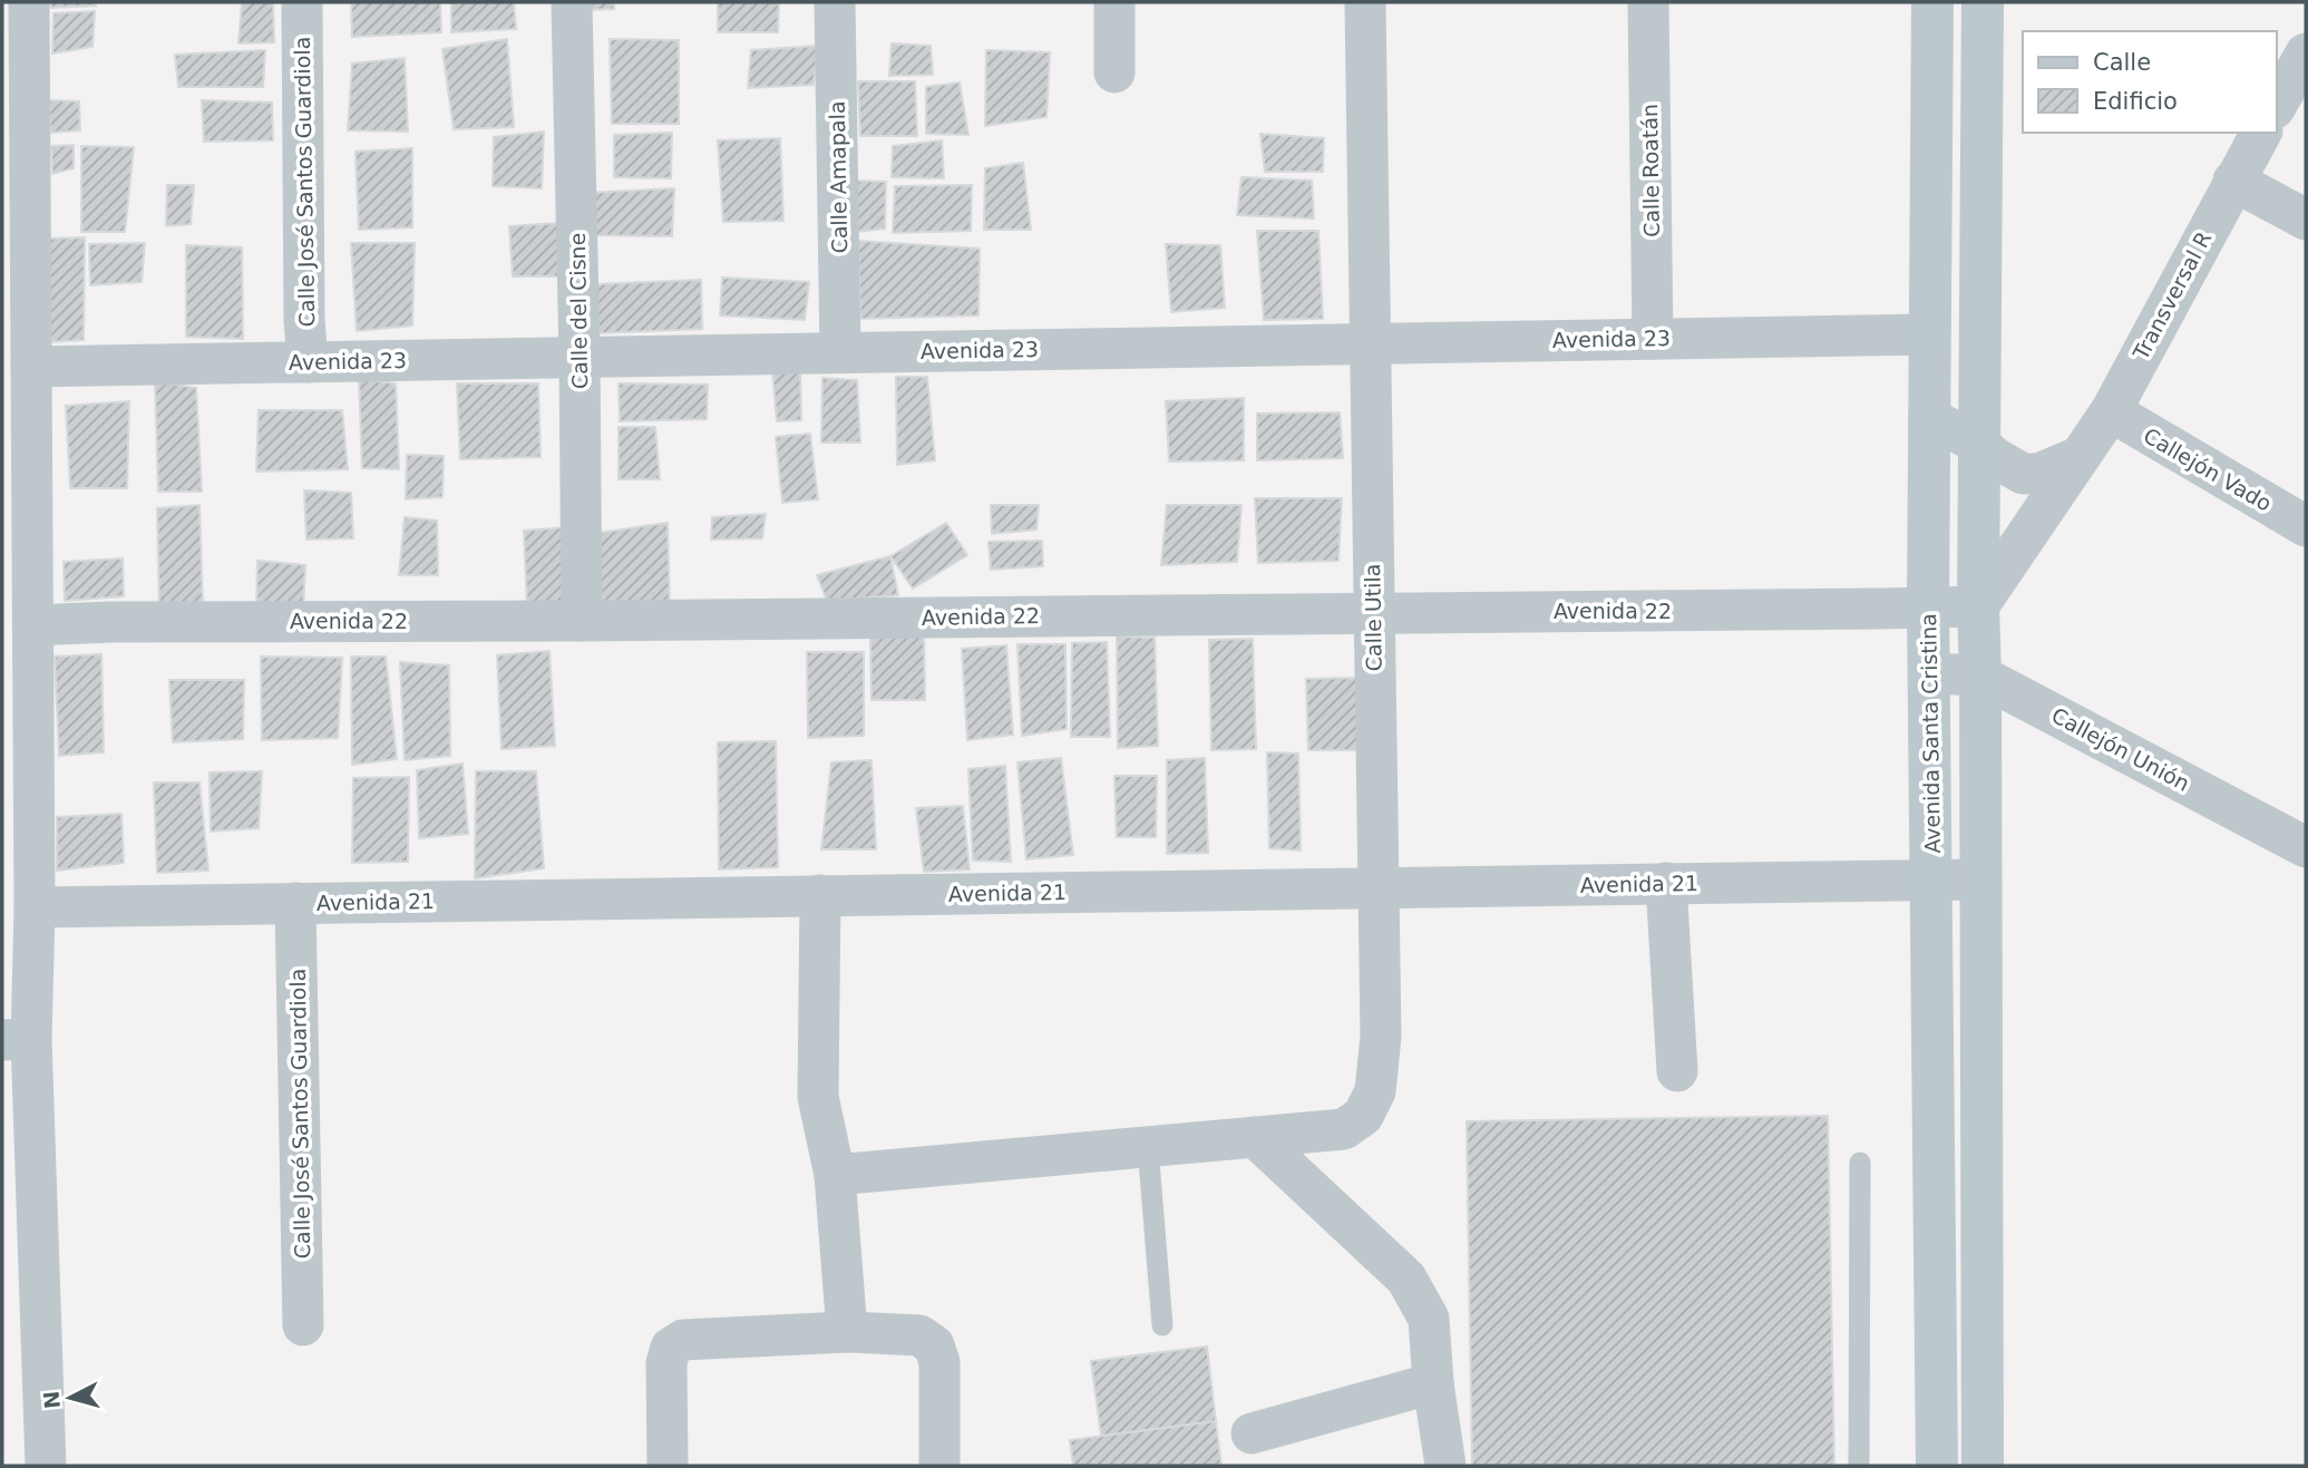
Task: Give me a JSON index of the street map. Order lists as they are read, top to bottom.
{
  "streets": {
    "street": [
      "Calle Roatán",
      "Calle Amapala",
      "Calle José Santos Guardiola",
      "Transversal R",
      "Calle del Cisne",
      "Avenida 23",
      "Callejón Vado",
      "Avenida 22",
      "Calle Utila",
      "Avenida Santa Cristina",
      "Callejón Unión",
      "Avenida 21"
    ]
  },
  "crossings": [
    ["Calle Roatán", "Avenida 23"],
    ["Calle Amapala", "Avenida 23"],
    ["Calle José Santos Guardiola", "Avenida 23"],
    ["Calle José Santos Guardiola", "Avenida 21"],
    ["Transversal R", "Callejón Vado"],
    ["Calle del Cisne", "Avenida 23"],
    ["Calle del Cisne", "Avenida 22"],
    ["Avenida 23", "Calle Utila"],
    ["Avenida 23", "Avenida Santa Cristina"],
    ["Avenida 22", "Calle Utila"],
    ["Avenida 22", "Avenida Santa Cristina"],
    ["Calle Utila", "Avenida 21"],
    ["Avenida Santa Cristina", "Callejón Unión"],
    ["Avenida Santa Cristina", "Avenida 21"]
  ],
  "legend": ["Calle", "Edificio"],
  "north": "left"
}
